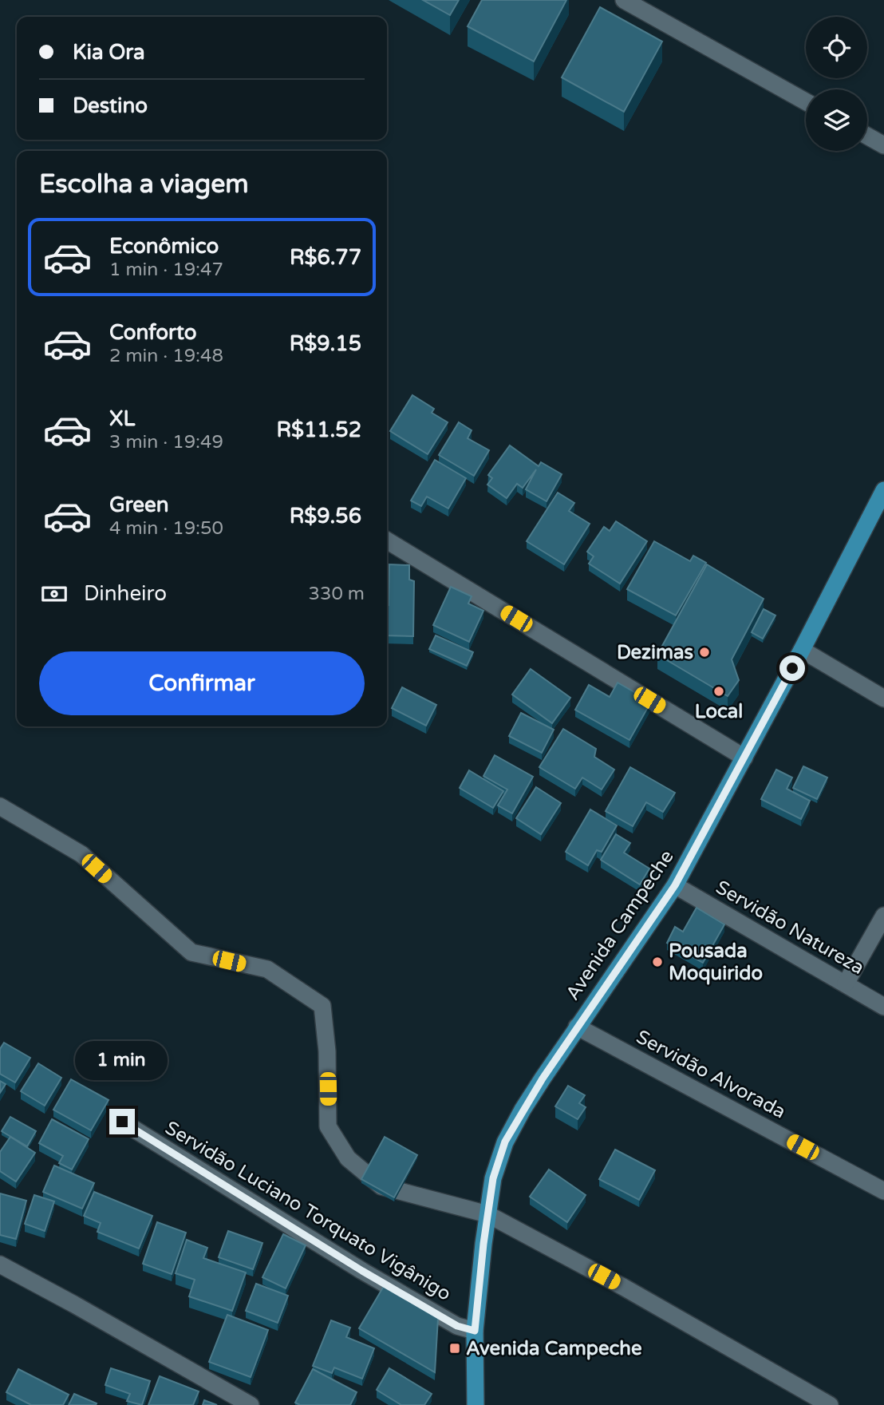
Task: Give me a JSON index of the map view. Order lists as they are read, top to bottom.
{
  "streets": {
    "main road": ["Avenida Campeche"],
    "street": ["Servidão Natureza", "Servidão Alvorada", "Servidão Luciano Torquato Vigânigo"]
  },
  "crossings": [
    ["Avenida Campeche", "Servidão Natureza"],
    ["Avenida Campeche", "Servidão Alvorada"],
    ["Avenida Campeche", "Servidão Luciano Torquato Vigânigo"]
  ],
  "places": {
    "other": ["Dezimas", "Local", "Pousada Moquirido"],
    "transit": ["Avenida Campeche"]
  },
  "page": {
    "banner": ["Kia Ora", "Destino"],
    "heading": "Escolha a viagem",
    "list": [
      {
        "name": "Econômico",
        "note": "1 min · 19:47",
        "value": "R$6.77"
      },
      {
        "name": "Conforto",
        "note": "2 min · 19:48",
        "value": "R$9.15"
      },
      {
        "name": "XL",
        "note": "3 min · 19:49",
        "value": "R$11.52"
      },
      {
        "name": "Green",
        "note": "4 min · 19:50",
        "value": "R$9.56"
      }
    ],
    "pay": ["Dinheiro", "330 m"],
    "buttons": "Confirmar",
    "bubble": "1 min"
  }
}
